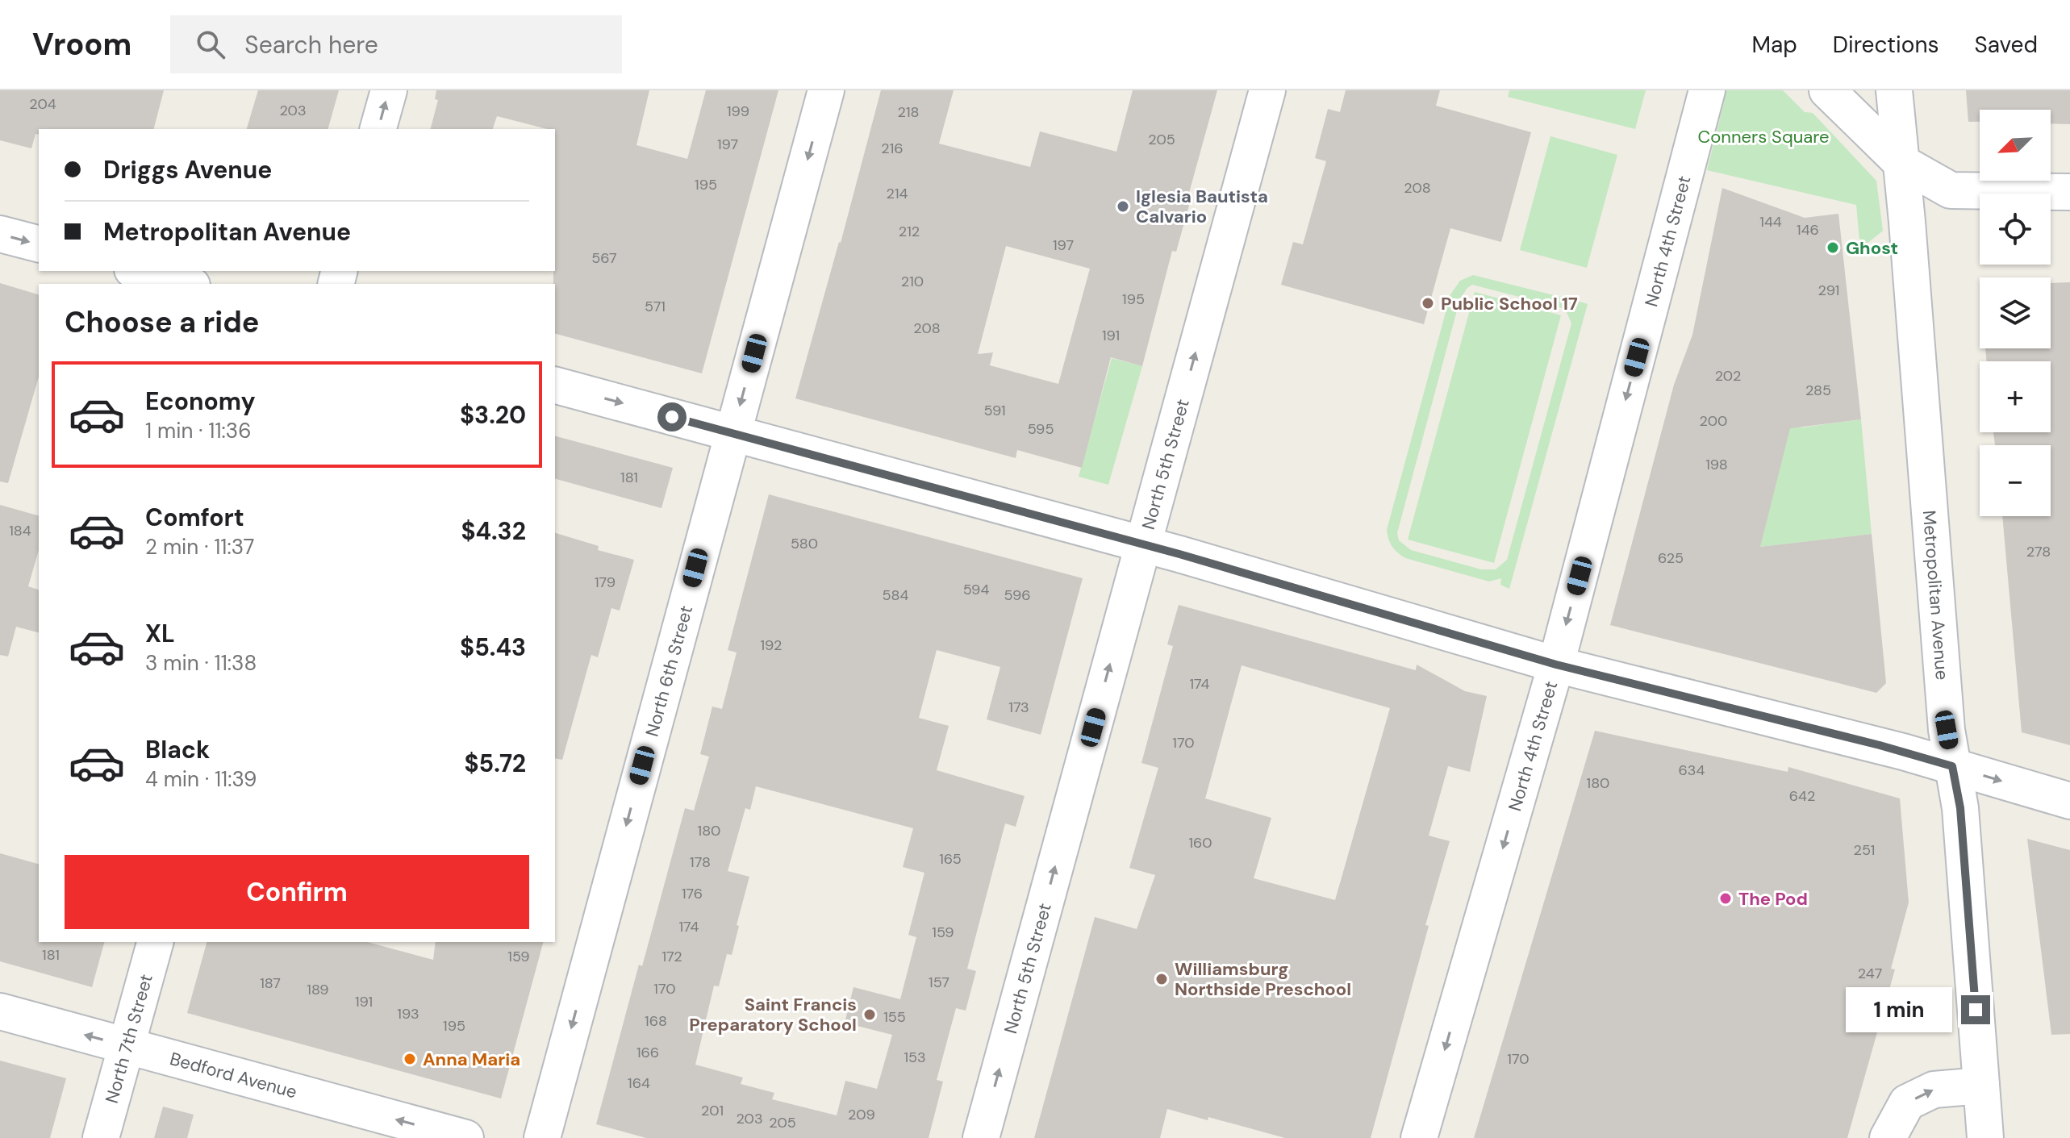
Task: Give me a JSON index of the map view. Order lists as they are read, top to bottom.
{
  "streets": {
    "street": [
      "North 4th Street",
      "North 5th Street",
      "Metropolitan Avenue",
      "North 6th Street",
      "North 7th Street",
      "Bedford Avenue"
    ]
  },
  "crossings": [
    ["North 7th Street", "Bedford Avenue"]
  ],
  "one_way": [
    "North 4th Street",
    "North 5th Street",
    "North 6th Street",
    "Bedford Avenue"
  ],
  "parks": ["Conners Square"],
  "places": [
    "Iglesia Bautista Calvario",
    "Ghost",
    "Public School 17",
    "The Pod",
    "Williamsburg Northside Preschool",
    "Saint Francis Preparatory School",
    "Anna Maria"
  ],
  "house_numbers": [
    "204",
    "203",
    "199",
    "218",
    "205",
    "197",
    "216",
    "195",
    "208",
    "214",
    "144",
    "146",
    "212",
    "197",
    "567",
    "210",
    "291",
    "195",
    "571",
    "208",
    "191",
    "202",
    "285",
    "591",
    "200",
    "595",
    "198",
    "181",
    "184",
    "580",
    "278",
    "625",
    "179",
    "594",
    "584",
    "596",
    "192",
    "174",
    "173",
    "170",
    "634",
    "180",
    "642",
    "180",
    "160",
    "251",
    "165",
    "178",
    "176",
    "174",
    "159",
    "181",
    "159",
    "172",
    "247",
    "157",
    "187",
    "170",
    "189",
    "191",
    "193",
    "155",
    "168",
    "195",
    "166",
    "153",
    "170",
    "164",
    "201",
    "209",
    "203",
    "205"
  ],
  "north": "bottom left",
  "page": {
    "header": "Vroom",
    "search": "Search here",
    "nav": ["Map", "Directions", "Saved"],
    "map_buttons": ["+", "−"],
    "banner": ["Driggs Avenue", "Metropolitan Avenue"],
    "heading": "Choose a ride",
    "list": [
      {
        "name": "Economy",
        "note": "1 min · 11:36",
        "value": "$3.20"
      },
      {
        "name": "Comfort",
        "note": "2 min · 11:37",
        "value": "$4.32"
      },
      {
        "name": "XL",
        "note": "3 min · 11:38",
        "value": "$5.43"
      },
      {
        "name": "Black",
        "note": "4 min · 11:39",
        "value": "$5.72"
      }
    ],
    "buttons": "Confirm",
    "bubble": "1 min"
  }
}
